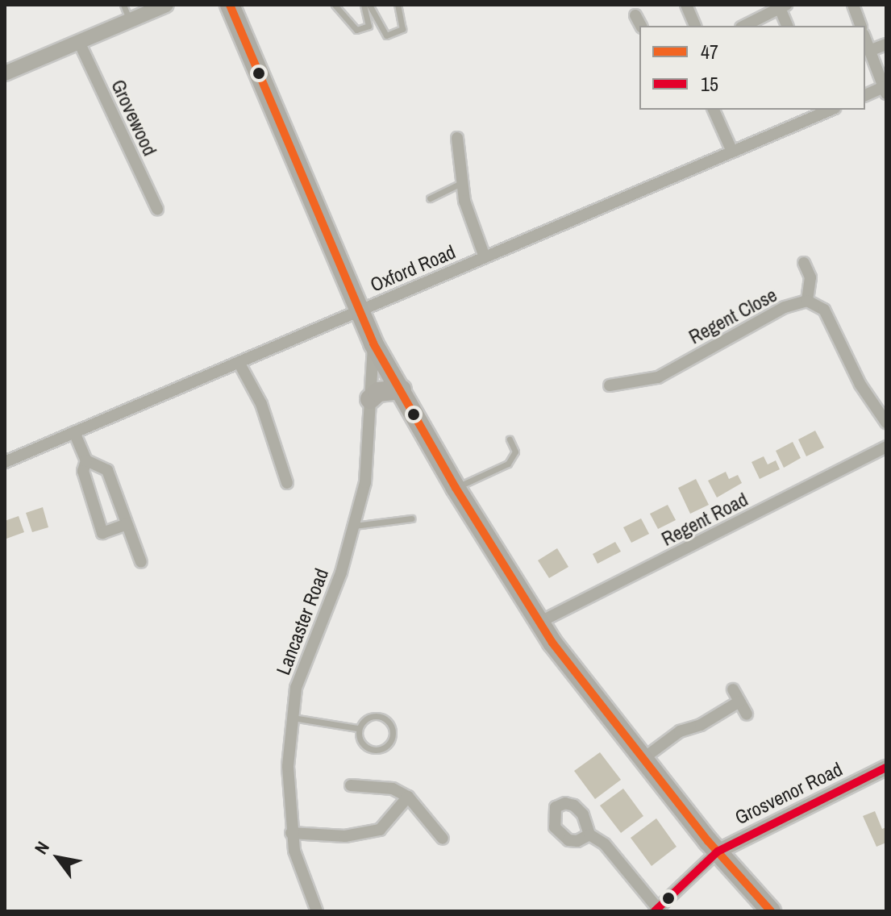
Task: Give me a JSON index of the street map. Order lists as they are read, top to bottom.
{
  "streets": {
    "street": [
      "Grovewood",
      "Oxford Road",
      "Regent Close",
      "Regent Road",
      "Lancaster Road",
      "Grosvenor Road"
    ]
  },
  "lines": ["transit line 47", "transit line 15"],
  "legend": ["47", "15"],
  "north": "top left"
}
